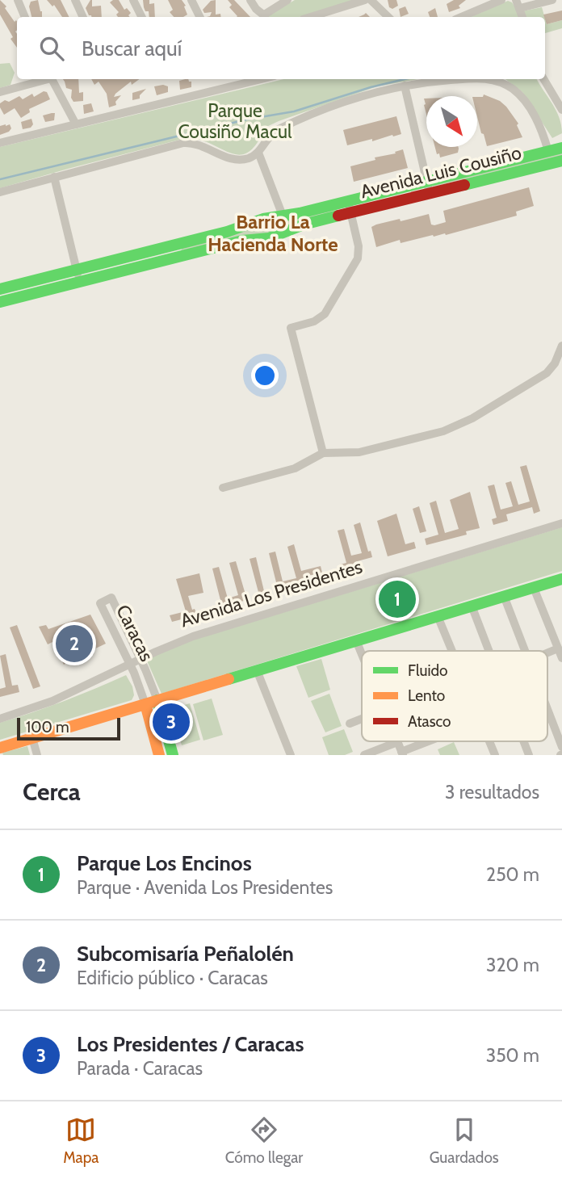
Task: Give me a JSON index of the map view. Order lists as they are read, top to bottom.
{
  "streets": {
    "street": ["Avenida Luis Cousiño", "Avenida Los Presidentes", "Caracas"]
  },
  "crossings": [
    ["Avenida Los Presidentes", "Caracas"]
  ],
  "districts": ["Barrio La Hacienda Norte"],
  "parks": ["Parque Cousiño Macul"],
  "legend": ["Fluido", "Lento", "Atasco"],
  "scale_bar": "100 m",
  "north": "bottom right",
  "page": {
    "search": "Buscar aquí",
    "pins": ["1", "2", "3"],
    "scale": "100 m",
    "heading": ["Cerca", "3 resultados"],
    "list": [
      {
        "mark": "1",
        "name": "Parque Los Encinos",
        "note": "Parque · Avenida Los Presidentes",
        "value": "250 m"
      },
      {
        "mark": "2",
        "name": "Subcomisaría Peñalolén",
        "note": "Edificio público · Caracas",
        "value": "320 m"
      },
      {
        "mark": "3",
        "name": "Los Presidentes / Caracas",
        "note": "Parada · Caracas",
        "value": "350 m"
      }
    ],
    "nav": ["Mapa", "Cómo llegar", "Guardados"]
  }
}
